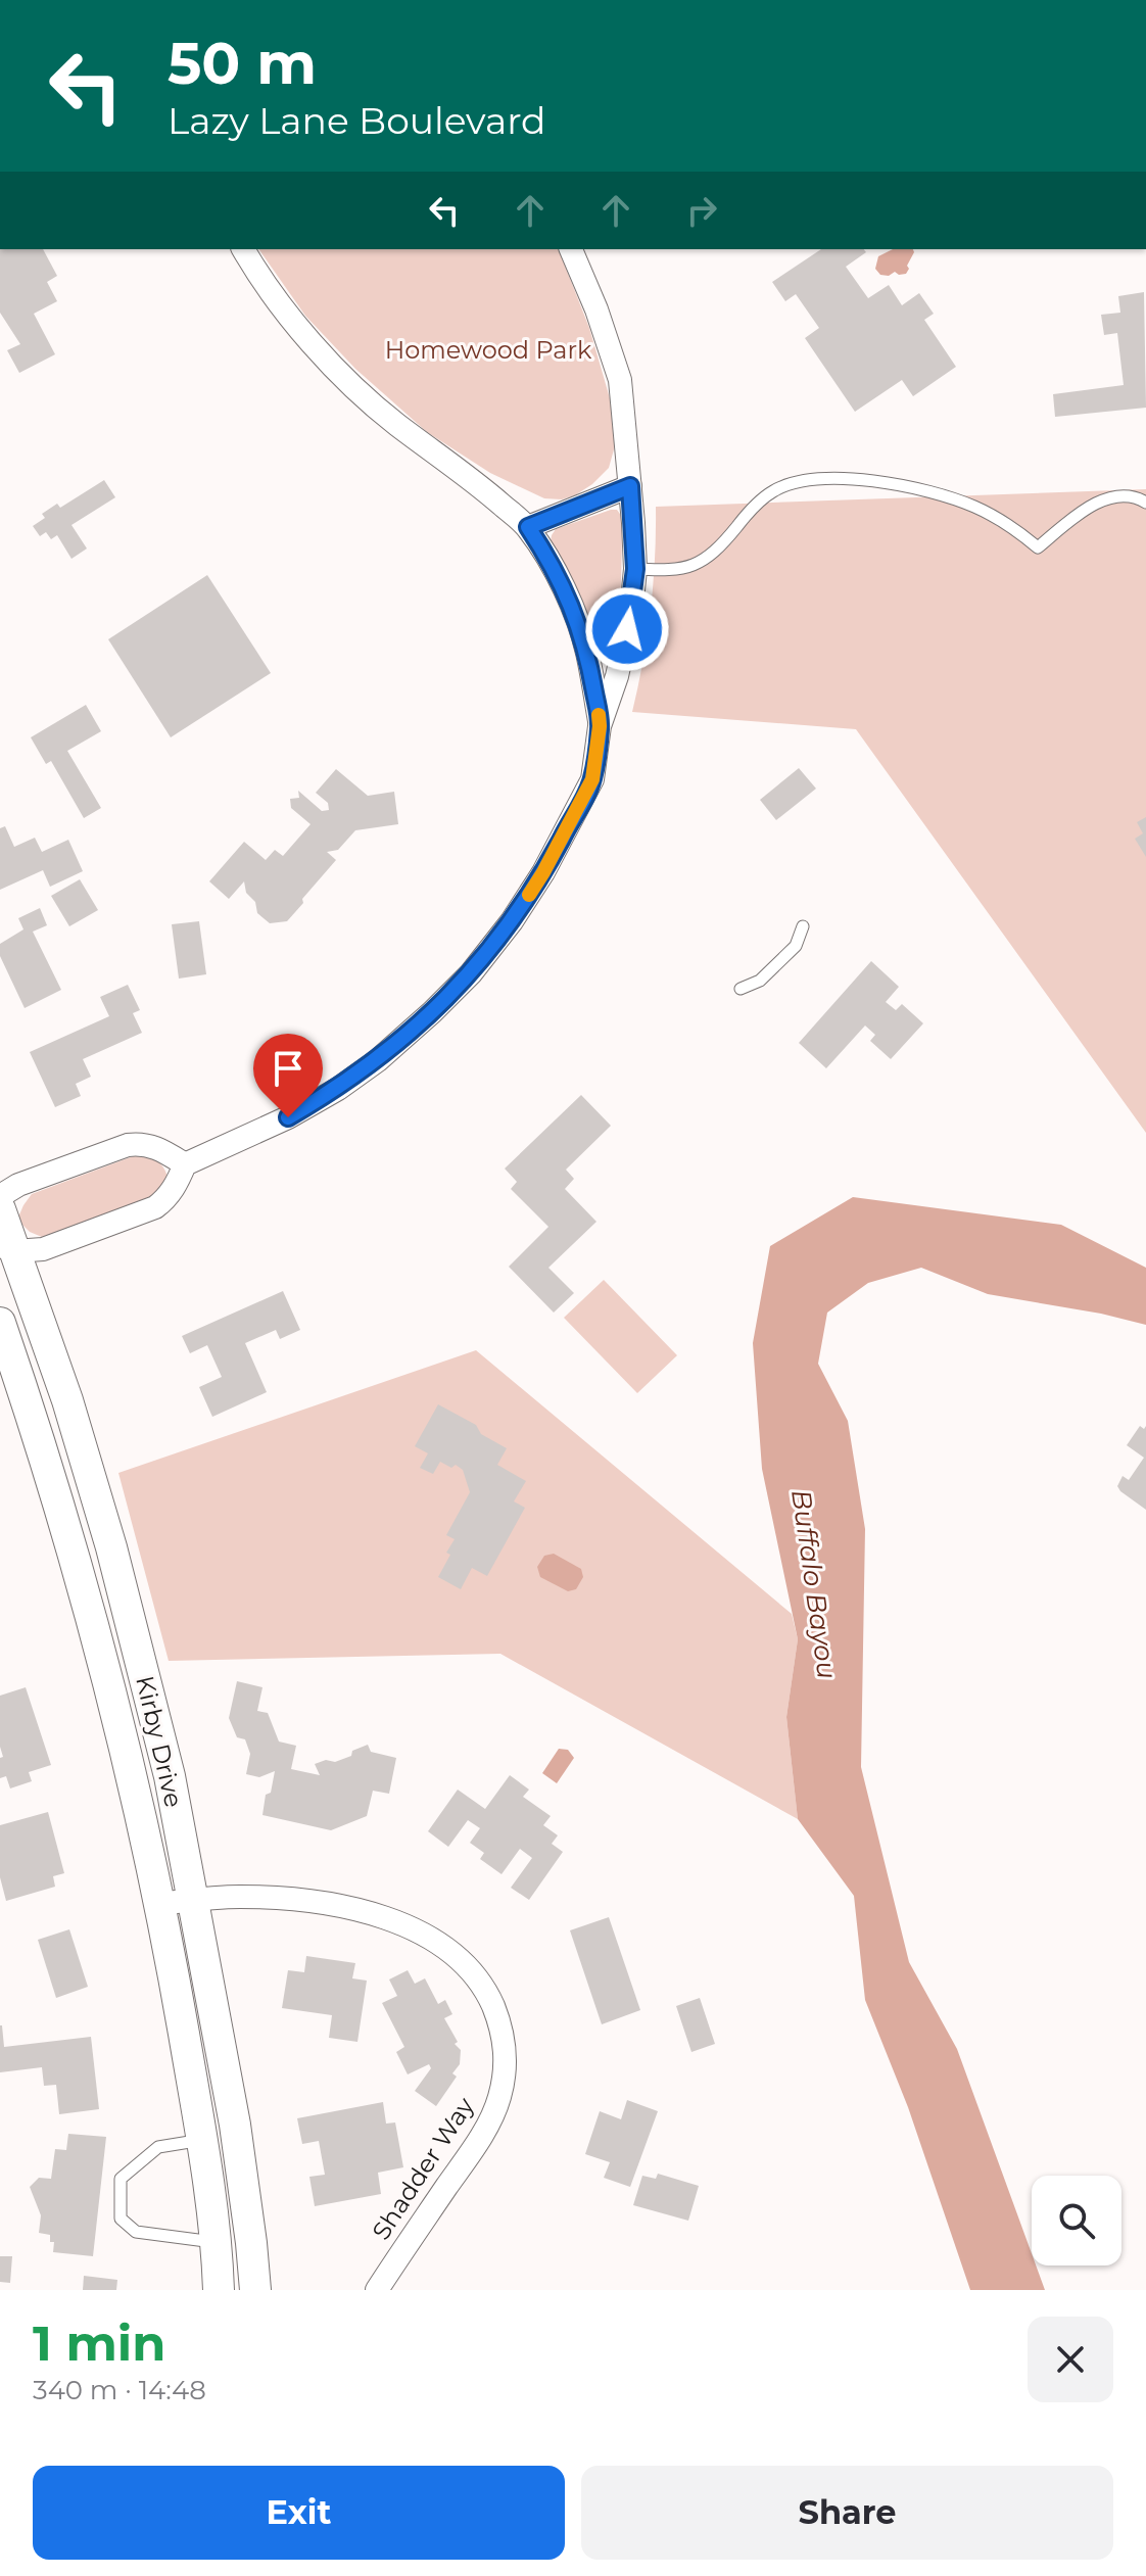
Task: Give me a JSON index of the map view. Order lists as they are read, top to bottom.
{
  "streets": {
    "main road": ["Kirby Drive"],
    "street": ["Shadder Way"]
  },
  "crossings": [
    ["Kirby Drive", "Shadder Way"]
  ],
  "water": ["Buffalo Bayou"],
  "parks": ["Homewood Park"],
  "page": {
    "turn": ["50 m", "Lazy Lane Boulevard"],
    "heading": ["1 min", "340 m · 14:48"],
    "buttons": ["Exit", "Share"]
  }
}
